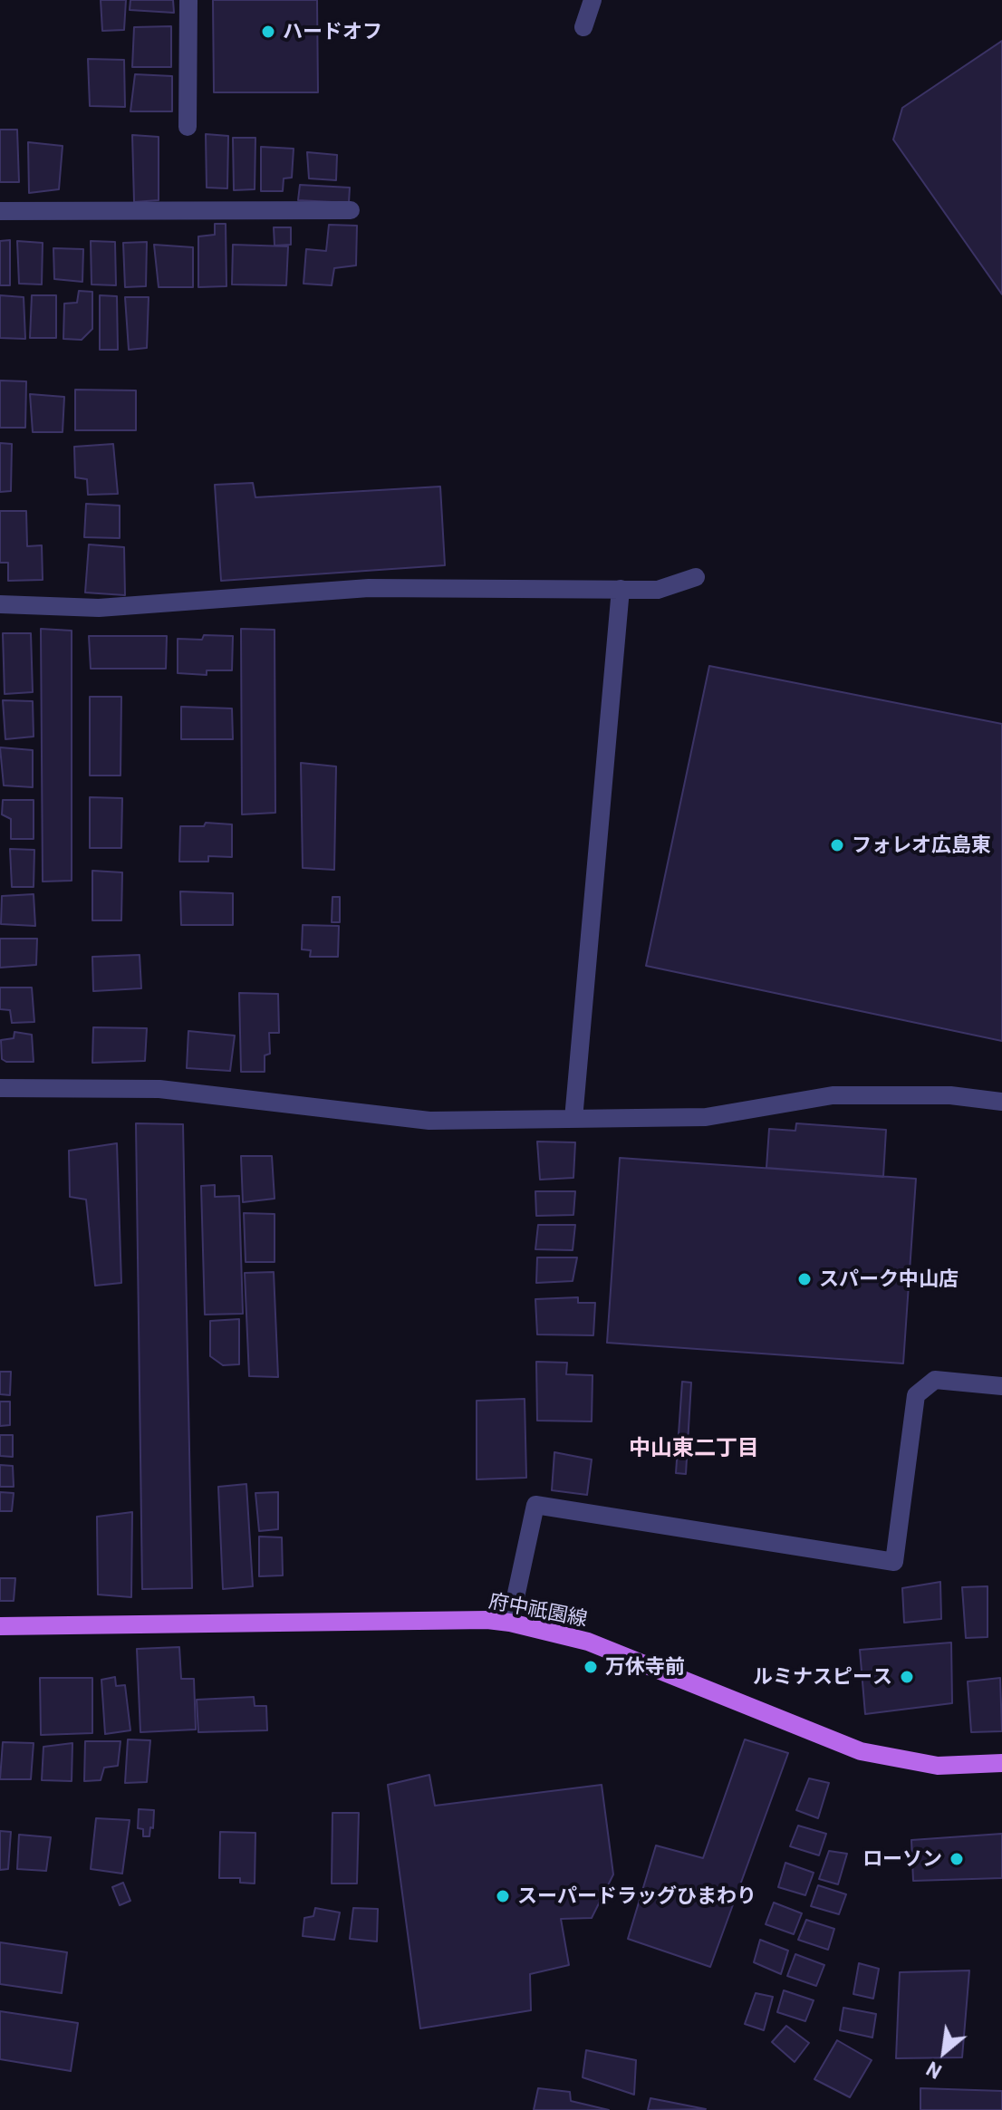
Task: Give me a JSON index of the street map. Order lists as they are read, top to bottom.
{
  "streets": {
    "main road": ["府中祇園線"]
  },
  "districts": ["中山東二丁目"],
  "places": [
    "ハードオフ",
    "フォレオ広島東",
    "スパーク中山店",
    "万休寺前",
    "ルミナスピース",
    "ローソン",
    "スーパードラッグひまわり"
  ],
  "north": "bottom left"
}
